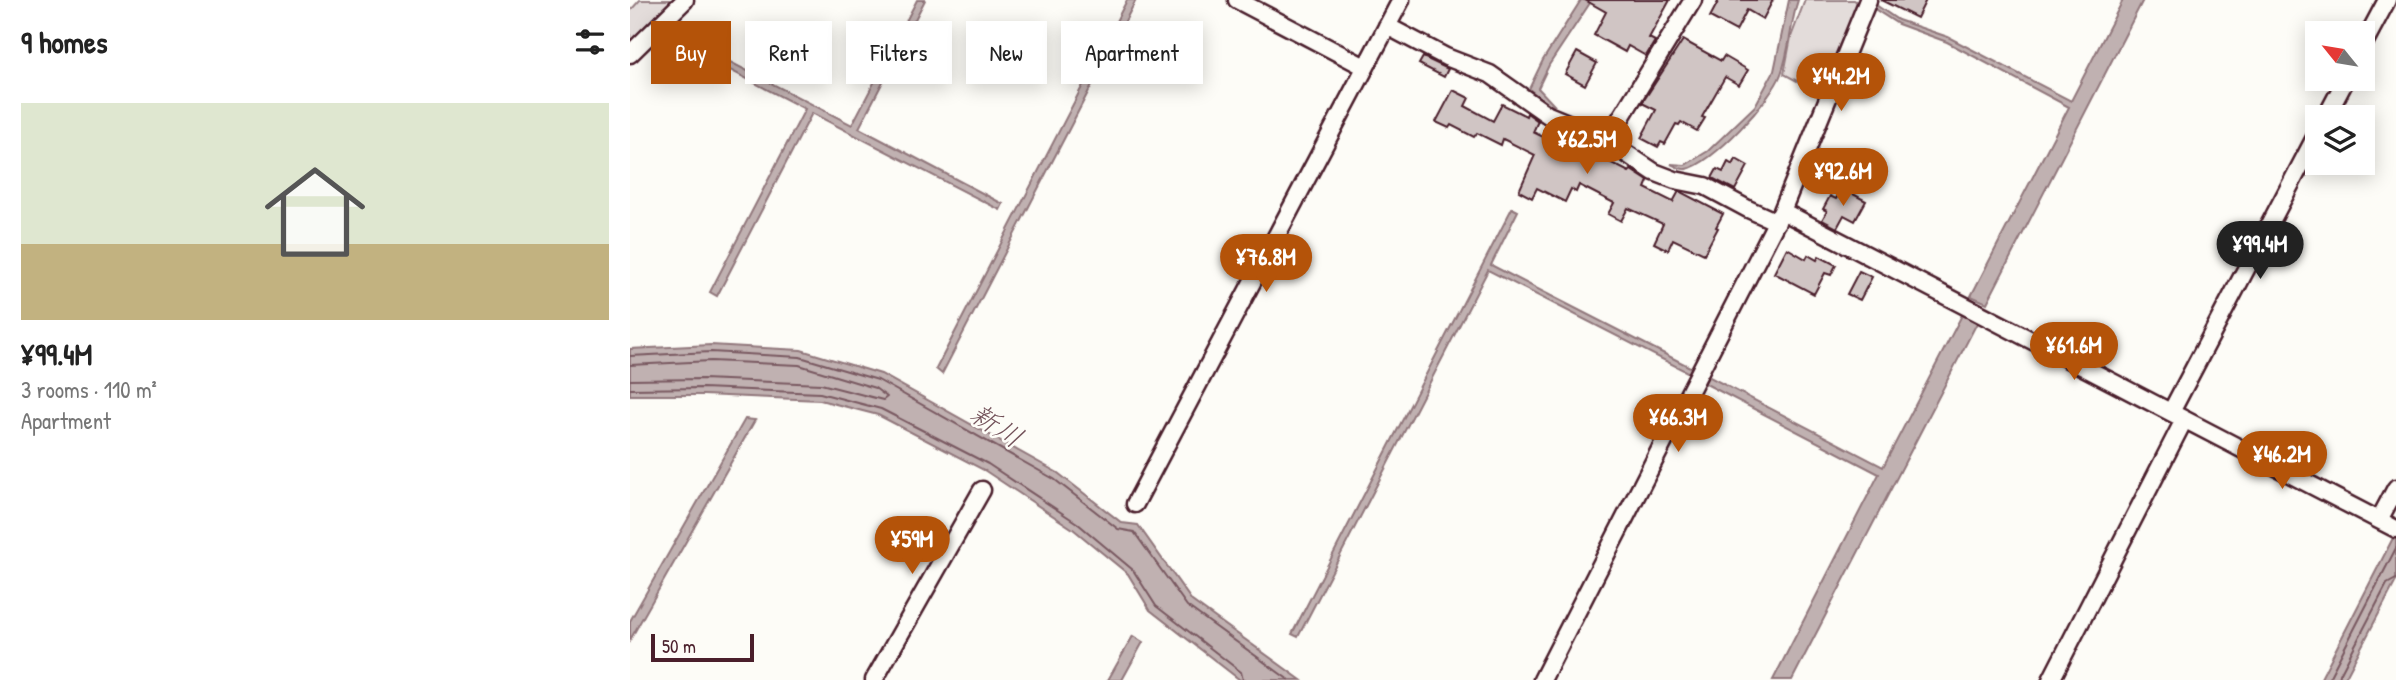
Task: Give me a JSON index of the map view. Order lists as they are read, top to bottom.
{
  "water": ["新川"],
  "scale_bar": "50 m",
  "north": "top left",
  "page": {
    "heading": "9 homes",
    "chip": [
      "Buy",
      "Rent",
      "Filters",
      "New",
      "Apartment"
    ],
    "price": [
      "¥44.2M",
      "¥62.5M",
      "¥92.6M",
      "¥99.4M",
      "¥76.8M",
      "¥61.6M",
      "¥66.3M",
      "¥46.2M",
      "¥59M"
    ],
    "list": [
      {
        "name": "¥99.4M",
        "note": "3 rooms · 110 m² · Apartment"
      }
    ],
    "scale": "50 m"
  }
}
